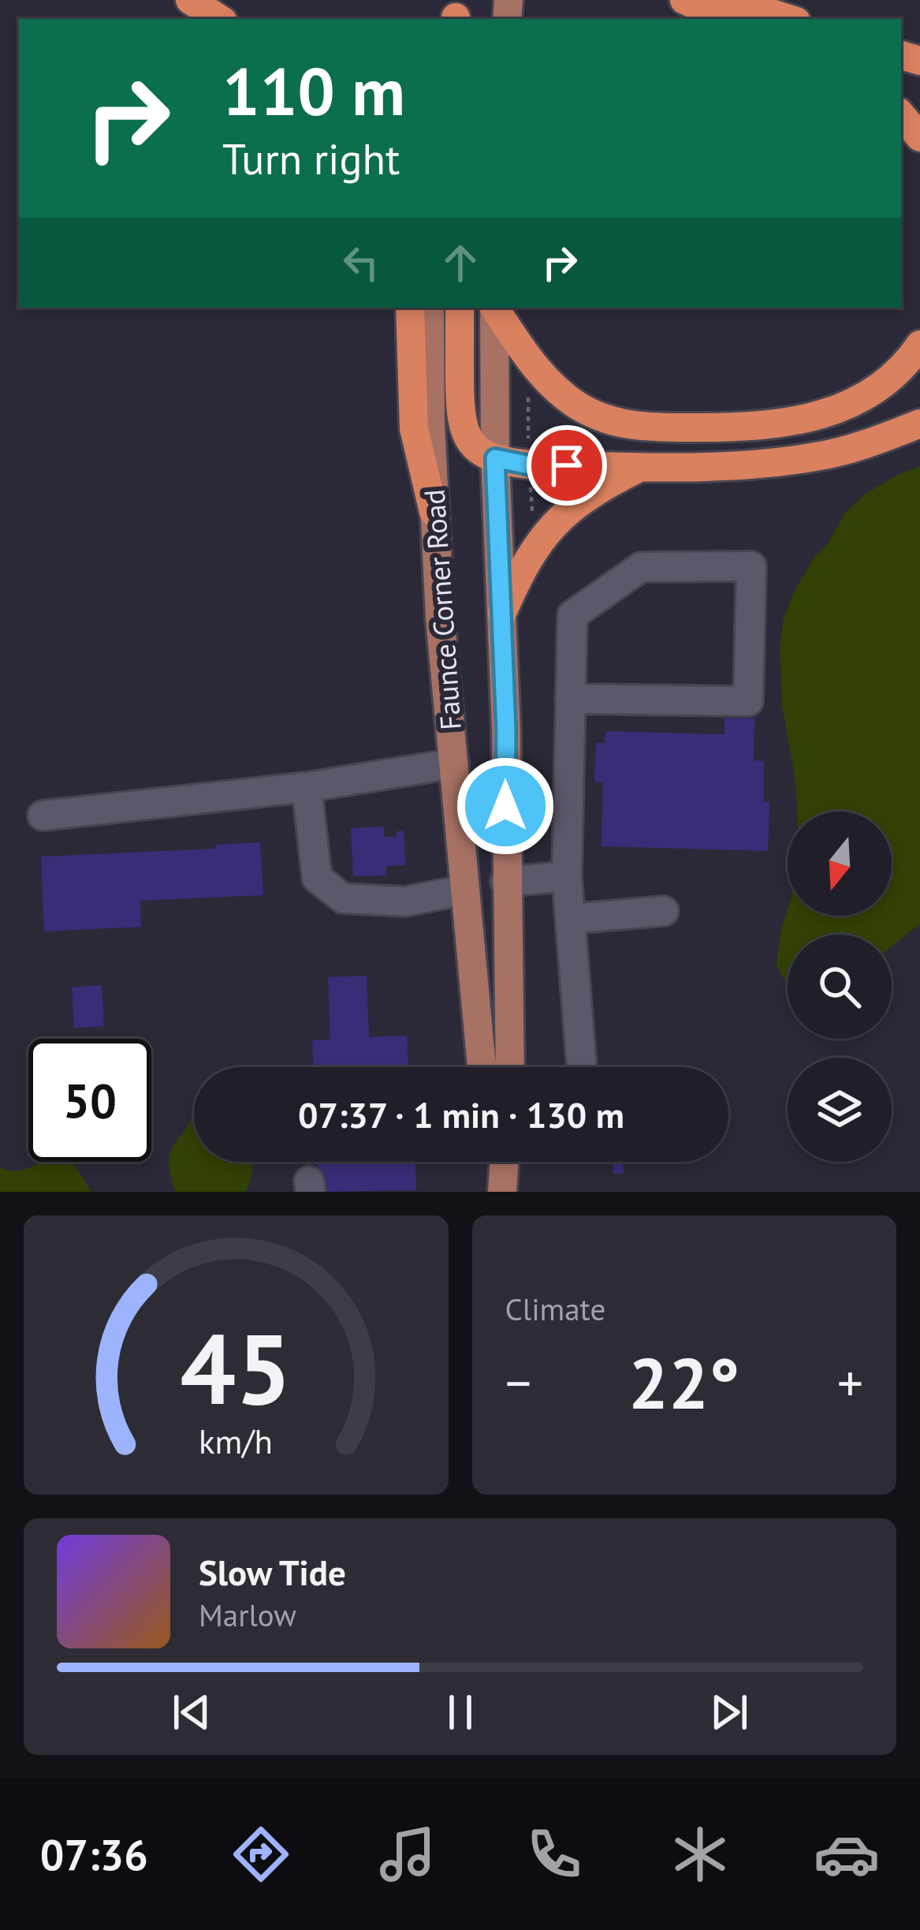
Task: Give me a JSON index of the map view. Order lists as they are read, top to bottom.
{
  "streets": {
    "main road": ["Faunce Corner Road"]
  },
  "north": "bottom",
  "page": {
    "turn": ["110 m", "Turn right"],
    "limit": "50",
    "trip": "07:37 · 1 min · 130 m",
    "tile": "Climate",
    "heat": ["−", "22°", "+"],
    "song": ["Slow Tide", "Marlow"],
    "tabs": "07:36",
    "gauge": ["45", "km/h"]
  }
}
